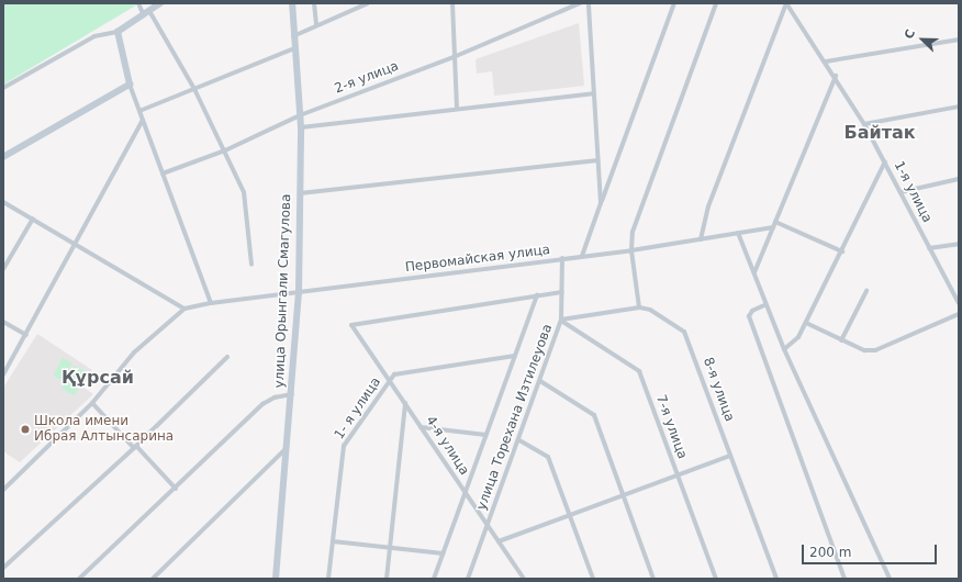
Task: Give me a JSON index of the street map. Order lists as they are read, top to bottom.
{
  "streets": {
    "main road": ["улица Орынгали Смагулова"],
    "street": [
      "2-я улица",
      "1-я улица",
      "Первомайская улица",
      "8-я улица",
      "1- я улица",
      "улица Торехана Изтилеуова",
      "7-я улица",
      "4-я улица"
    ]
  },
  "crossings": [
    ["2-я улица", "улица Орынгали Смагулова"],
    ["Первомайская улица", "улица Орынгали Смагулова"],
    ["Первомайская улица", "улица Торехана Изтилеуова"],
    ["1- я улица", "улица Торехана Изтилеуова"],
    ["1- я улица", "4-я улица"],
    ["улица Торехана Изтилеуова", "7-я улица"],
    ["улица Торехана Изтилеуова", "4-я улица"]
  ],
  "districts": ["Байтак", "Құрсай"],
  "places": ["Школа имени Ибрая Алтынсарина"],
  "scale_bar": "200 m",
  "north": "top left"
}
